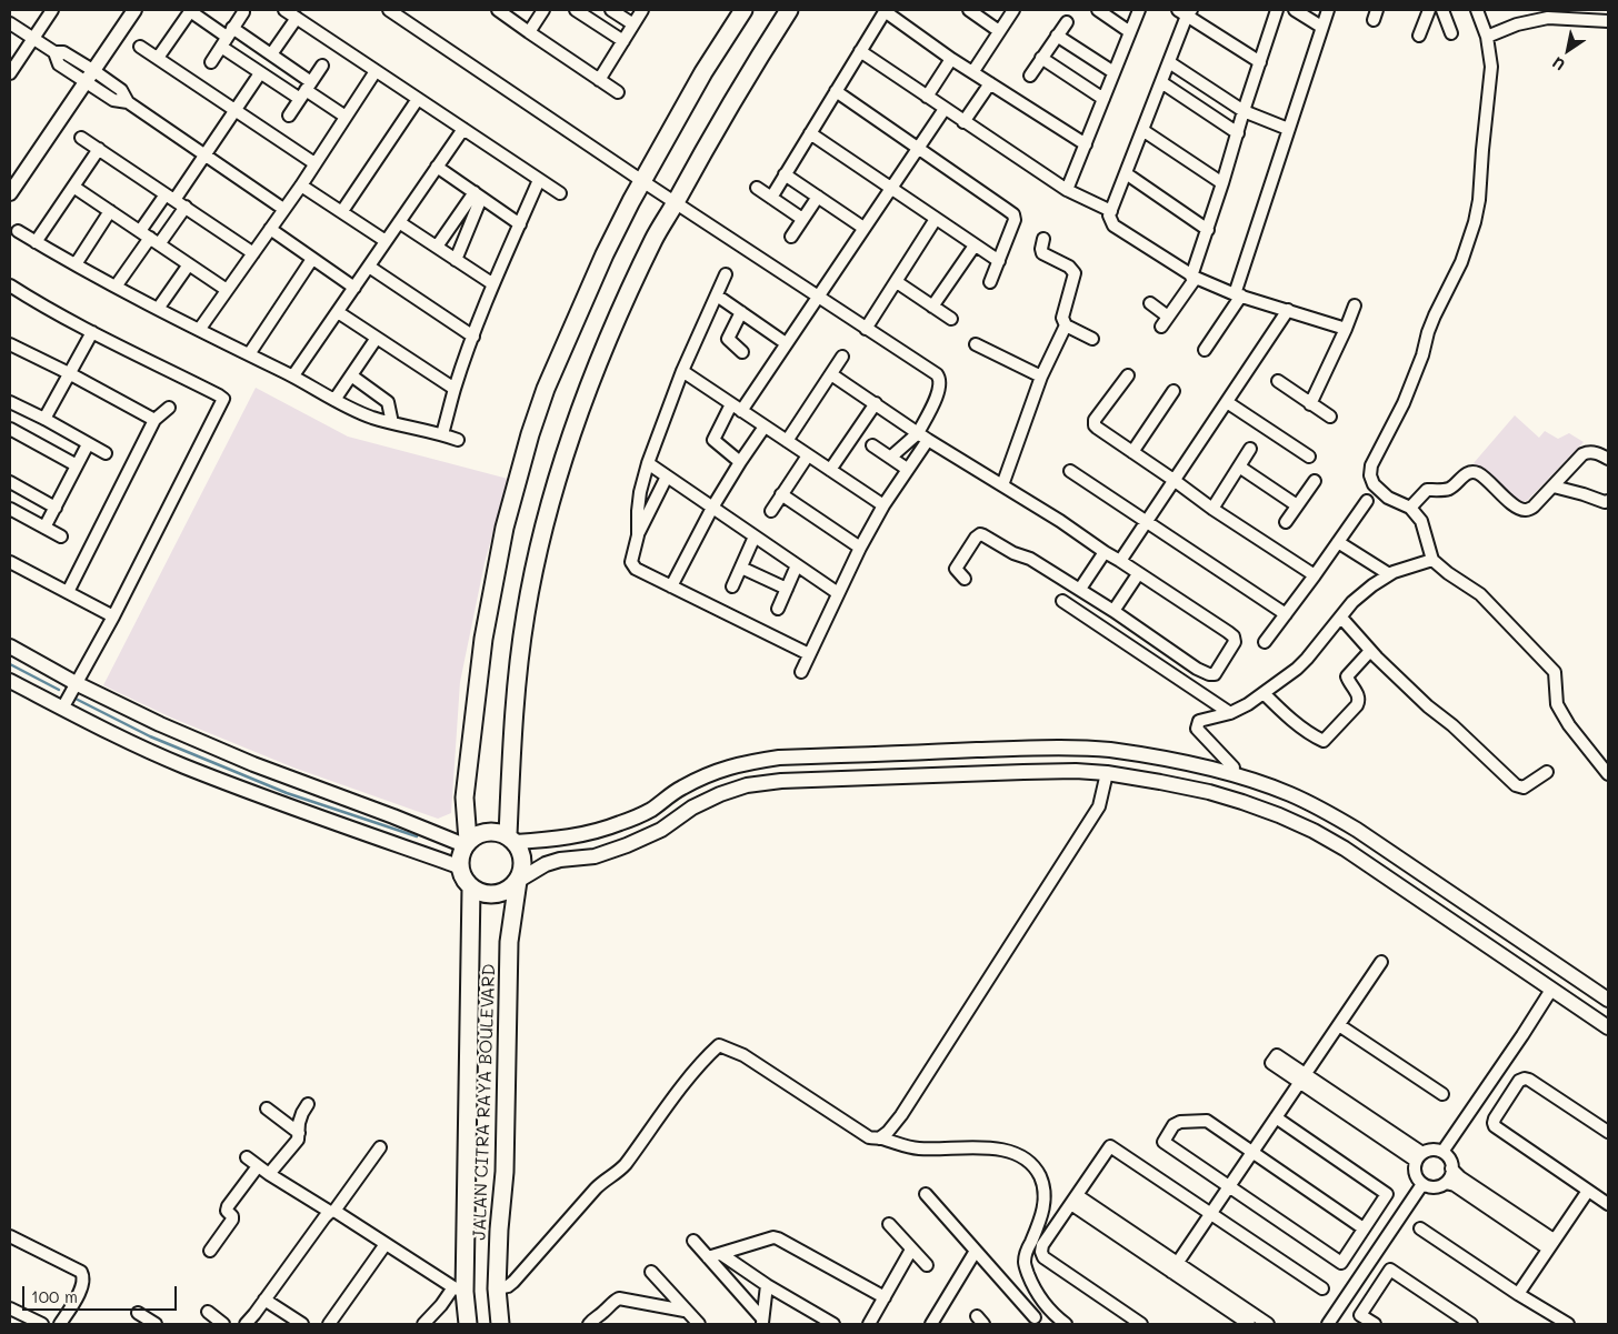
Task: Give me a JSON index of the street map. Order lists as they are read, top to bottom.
{
  "streets": {
    "main road": ["JALAN CITRA RAYA BOULEVARD"]
  },
  "scale_bar": "100 m",
  "north": "bottom left"
}
